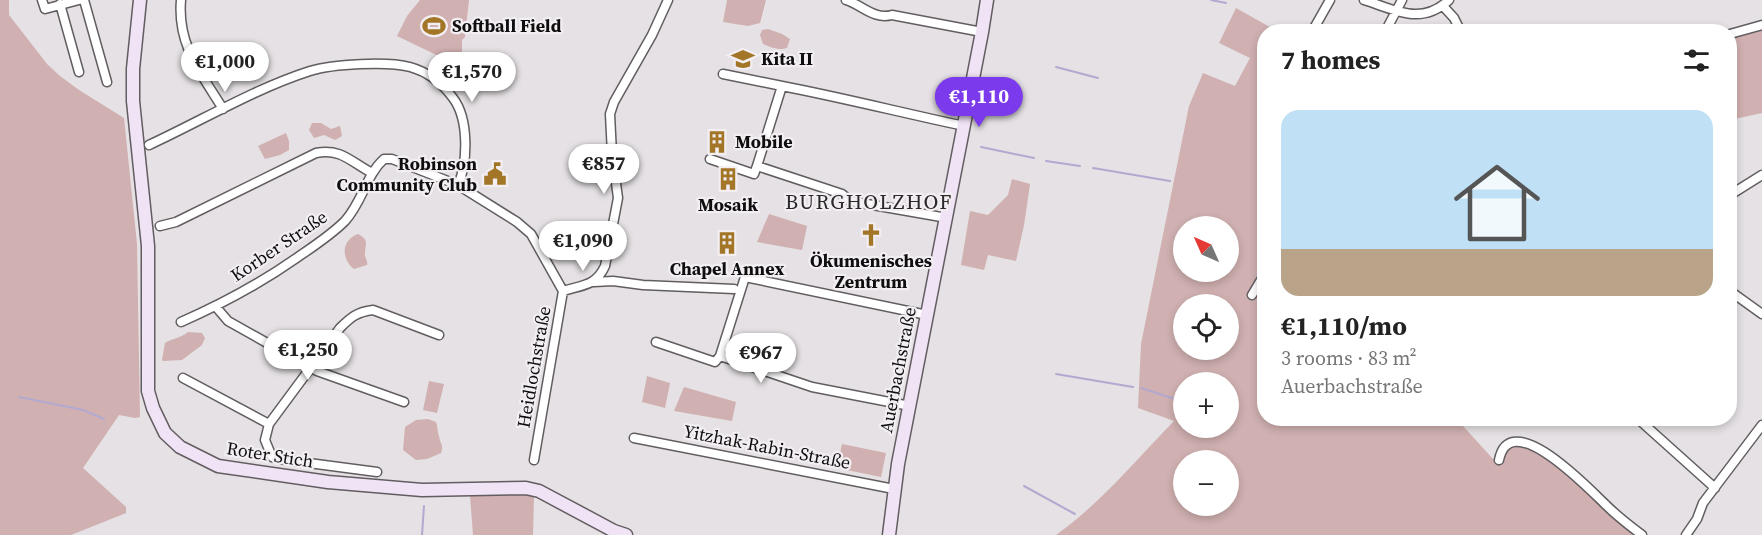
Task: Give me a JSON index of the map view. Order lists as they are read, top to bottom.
{
  "streets": {
    "street": [
      "Korber Straße",
      "Heidlochstraße",
      "Auerbachstraße",
      "Yitzhak-Rabin-Straße",
      "Roter Stich"
    ]
  },
  "crossings": [
    ["Auerbachstraße", "Yitzhak-Rabin-Straße"]
  ],
  "districts": ["BURGHOLZHOF"],
  "places": {
    "sports": ["Softball Field"],
    "school or university": ["Kita II"],
    "building": ["Mobile", "Mosaik", "Chapel Annex"],
    "public building": ["Robinson Community Club"],
    "church": ["Ökumenisches Zentrum"]
  },
  "north": "top left",
  "page": {
    "heading": "7 homes",
    "price": [
      "€1,000",
      "€1,570",
      "€1,110",
      "€857",
      "€1,090",
      "€1,250",
      "€967"
    ],
    "list": [
      {
        "name": "€1,110/mo",
        "note": "3 rooms · 83 m² · Auerbachstraße"
      }
    ],
    "map_buttons": ["+", "−"]
  }
}
